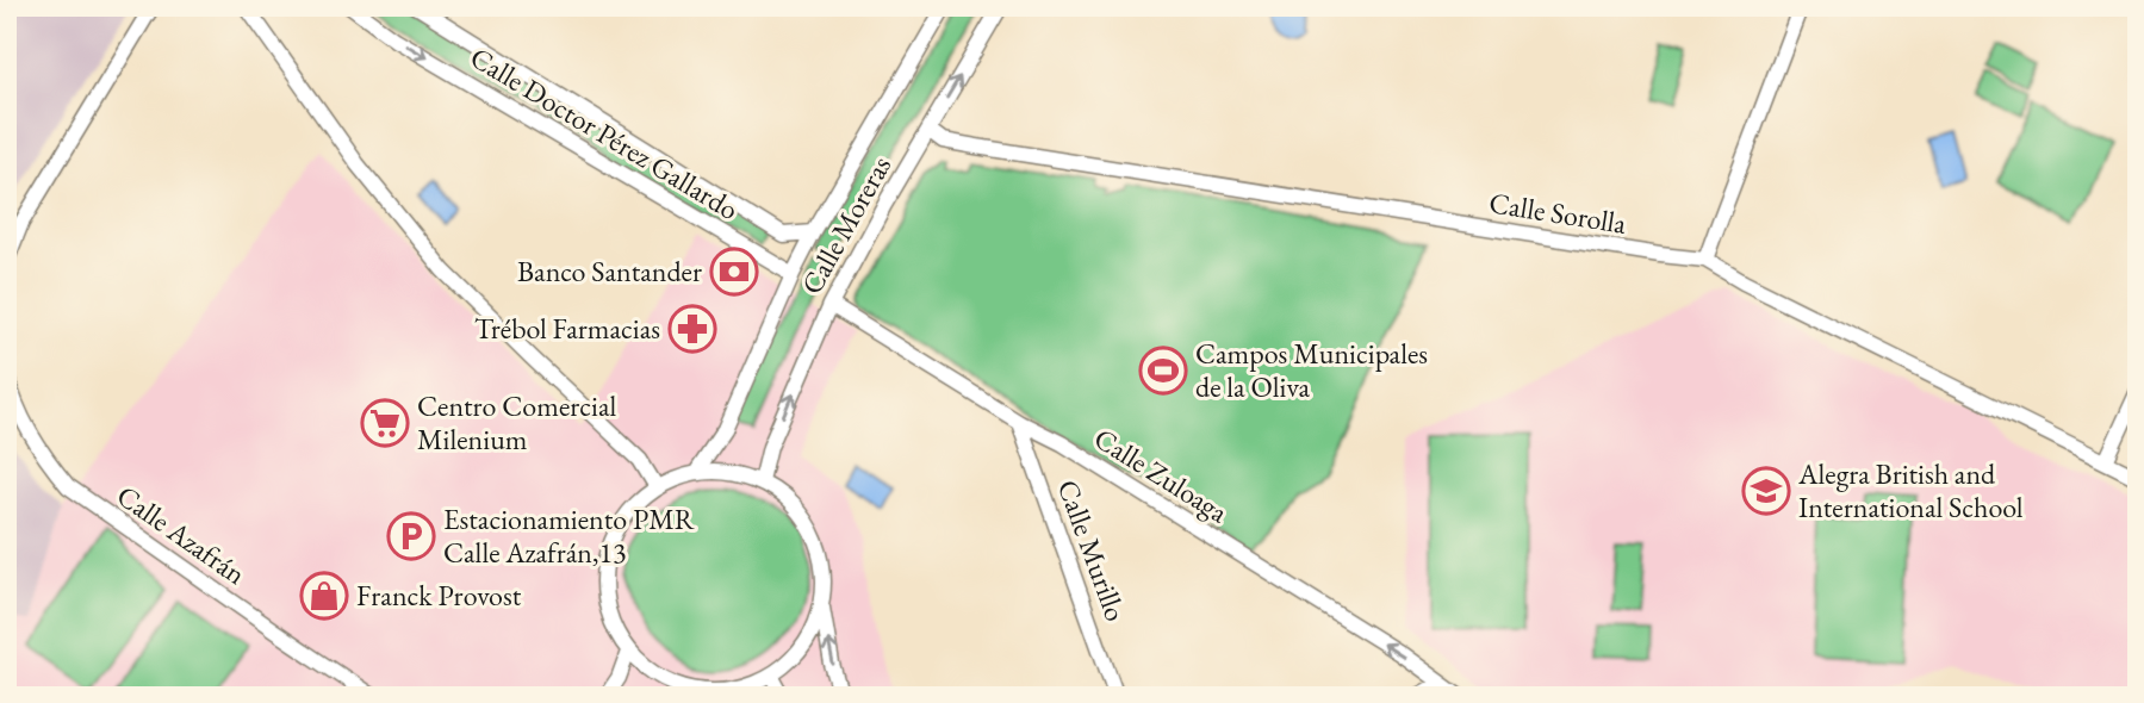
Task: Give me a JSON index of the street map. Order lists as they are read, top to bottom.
{
  "streets": {
    "street": [
      "Calle Doctor Pérez Gallardo",
      "Calle Sorolla",
      "Calle Moreras",
      "Calle Zuloaga",
      "Calle Azafrán",
      "Calle Murillo"
    ]
  },
  "crossings": [
    ["Calle Doctor Pérez Gallardo", "Calle Moreras"],
    ["Calle Sorolla", "Calle Moreras"],
    ["Calle Moreras", "Calle Zuloaga"],
    ["Calle Zuloaga", "Calle Murillo"]
  ],
  "one_way": ["Calle Zuloaga"],
  "places": {
    "bank": ["Banco Santander"],
    "pharmacy": ["Trébol Farmacias"],
    "sports": ["Campos Municipales de la Oliva"],
    "supermarket": ["Centro Comercial Milenium"],
    "school or university": ["Alegra British and International School"],
    "parking": ["Estacionamiento PMR Calle Azafrán,13"],
    "shop": ["Franck Provost"]
  }
}
